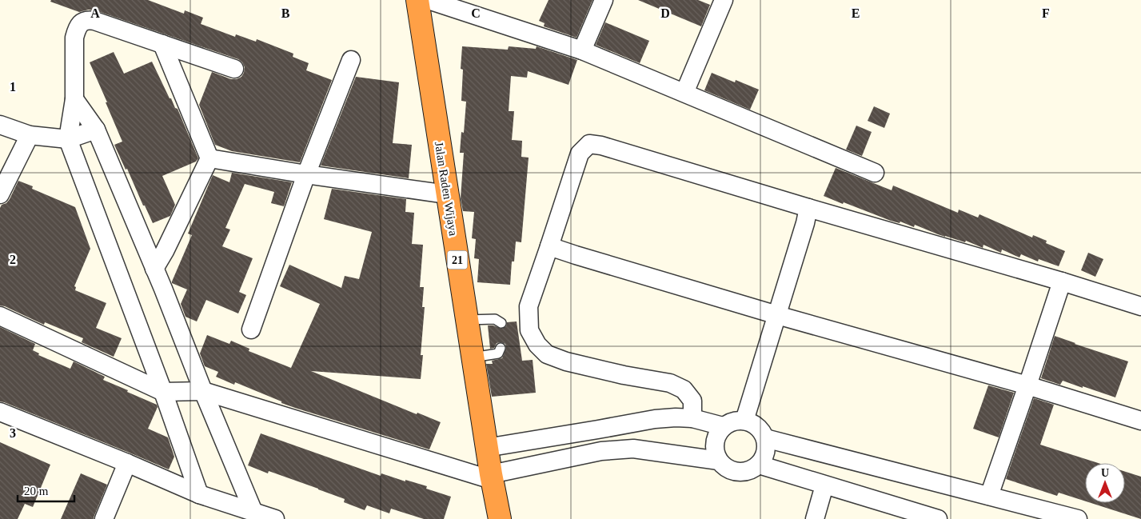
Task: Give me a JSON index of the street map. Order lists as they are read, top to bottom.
{
  "streets": {
    "highway": ["Jalan Raden Wijaya", "21"]
  },
  "scale_bar": "20 m",
  "north": "top",
  "grid": {
    "columns": [
      "A",
      "B",
      "C",
      "D",
      "E",
      "F"
    ],
    "rows": ["1", "2", "3"]
  }
}
